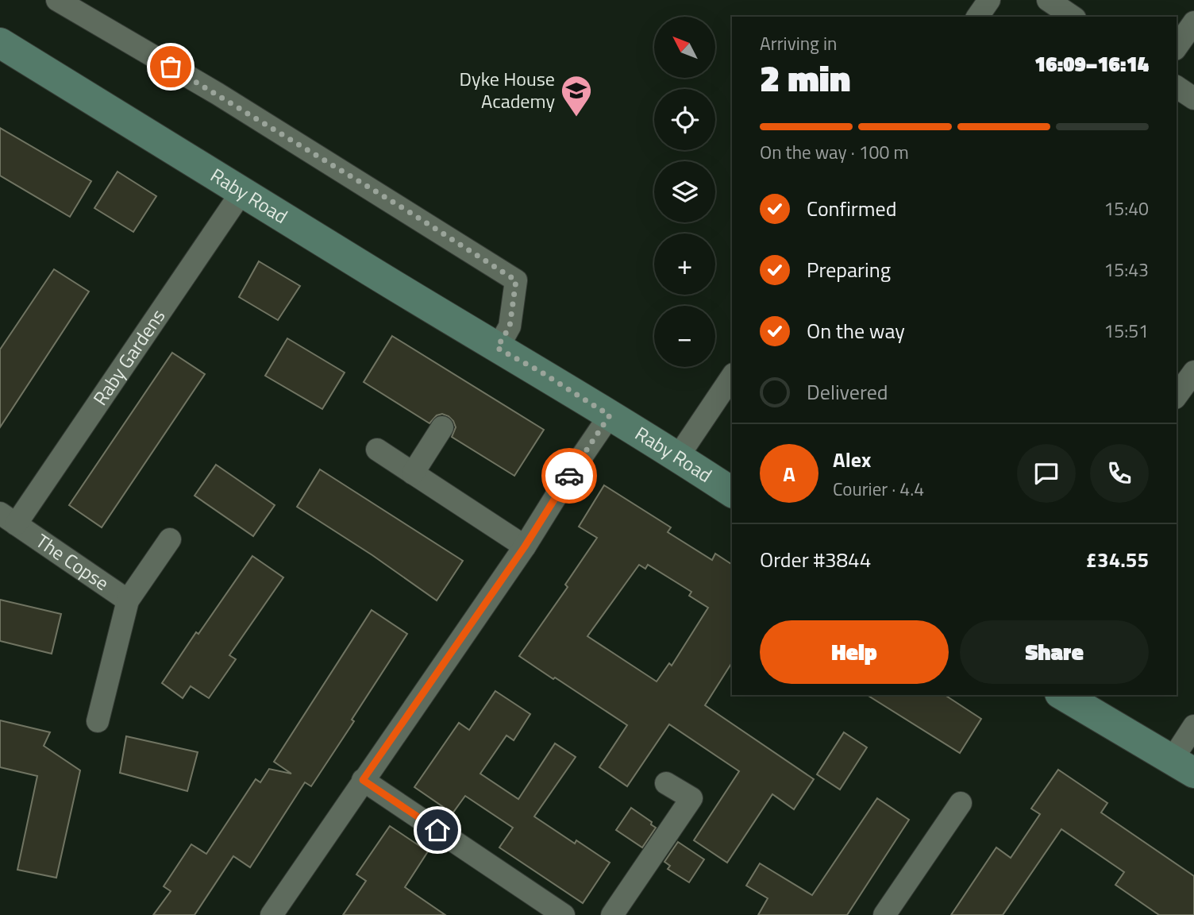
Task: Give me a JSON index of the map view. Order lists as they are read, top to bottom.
{
  "streets": {
    "street": ["Raby Road", "Raby Gardens", "The Copse"]
  },
  "crossings": [
    ["Raby Road", "Raby Gardens"],
    ["Raby Gardens", "The Copse"]
  ],
  "places": {
    "school or university": ["Dyke House Academy"]
  },
  "north": "top left",
  "page": {
    "map_buttons": ["+", "−"],
    "heading": ["2 min", "Arriving in", "16:09–16:14"],
    "panel": [
      "Alex",
      "Courier · 4.4",
      "Order #3844",
      "£34.55"
    ],
    "bar": "On the way · 100 m",
    "list": [
      ["Confirmed", "15:40"],
      ["Preparing", "15:43"],
      ["On the way", "15:51"],
      "Delivered"
    ],
    "round": "A",
    "buttons": ["Help", "Share"]
  }
}
